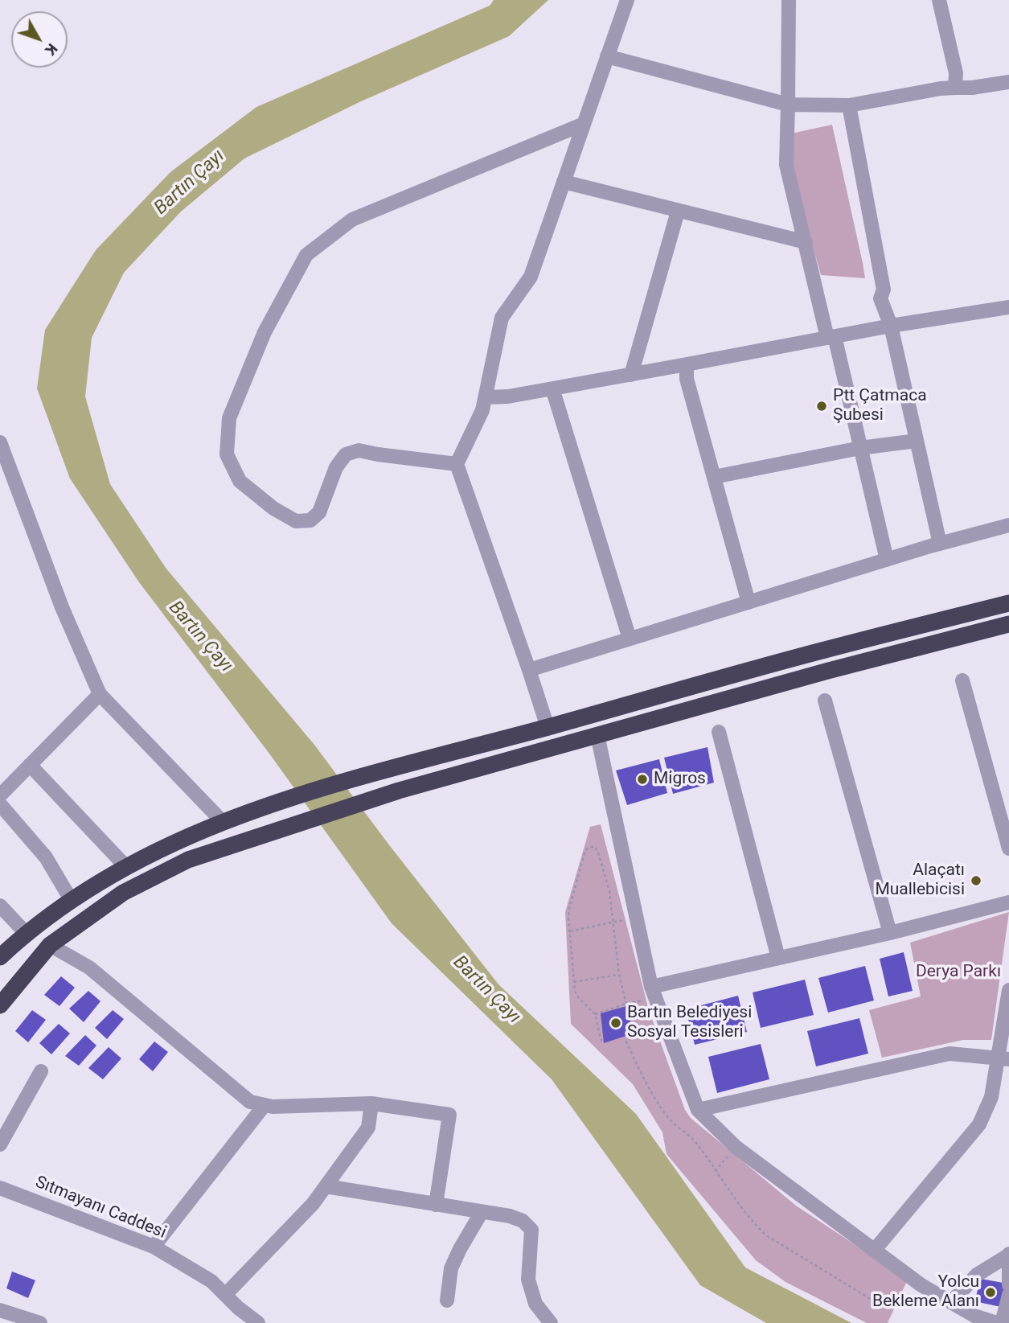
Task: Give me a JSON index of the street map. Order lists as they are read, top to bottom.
{
  "streets": {
    "street": ["Sıtmayanı Caddesi"]
  },
  "water": ["Bartın Çayı"],
  "parks": ["Derya Parkı"],
  "places": [
    "Ptt Çatmaca Şubesi",
    "Migros",
    "Alaçatı Muallebicisi",
    "Bartın Belediyesi Sosyal Tesisleri",
    "Yolcu Bekleme Alanı"
  ],
  "north": "bottom right"
}
